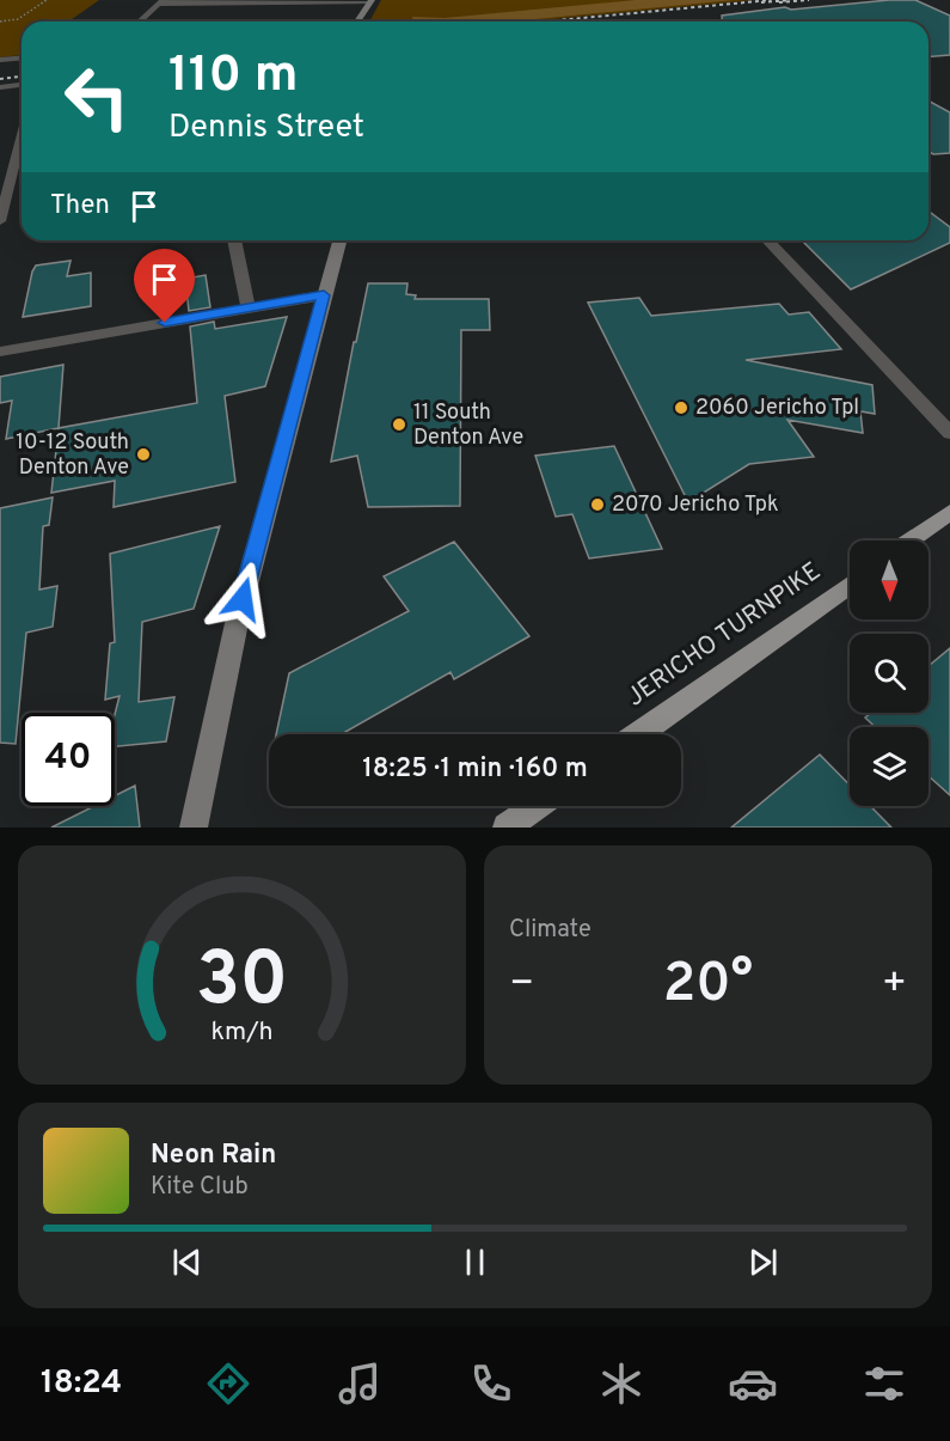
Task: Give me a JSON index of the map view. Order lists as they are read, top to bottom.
{
  "streets": {
    "main road": ["JERICHO TURNPIKE"]
  },
  "places": [
    "2060 Jericho Tpl",
    "11 South Denton Ave",
    "10-12 South Denton Ave",
    "2070 Jericho Tpk"
  ],
  "north": "bottom",
  "page": {
    "turn": ["110 m", "Dennis Street"],
    "then": "Then",
    "limit": "40",
    "trip": "18:25 · 1 min · 160 m",
    "tile": "Climate",
    "heat": ["−", "20°", "+"],
    "song": ["Neon Rain", "Kite Club"],
    "tabs": "18:24",
    "gauge": ["30", "km/h"]
  }
}
